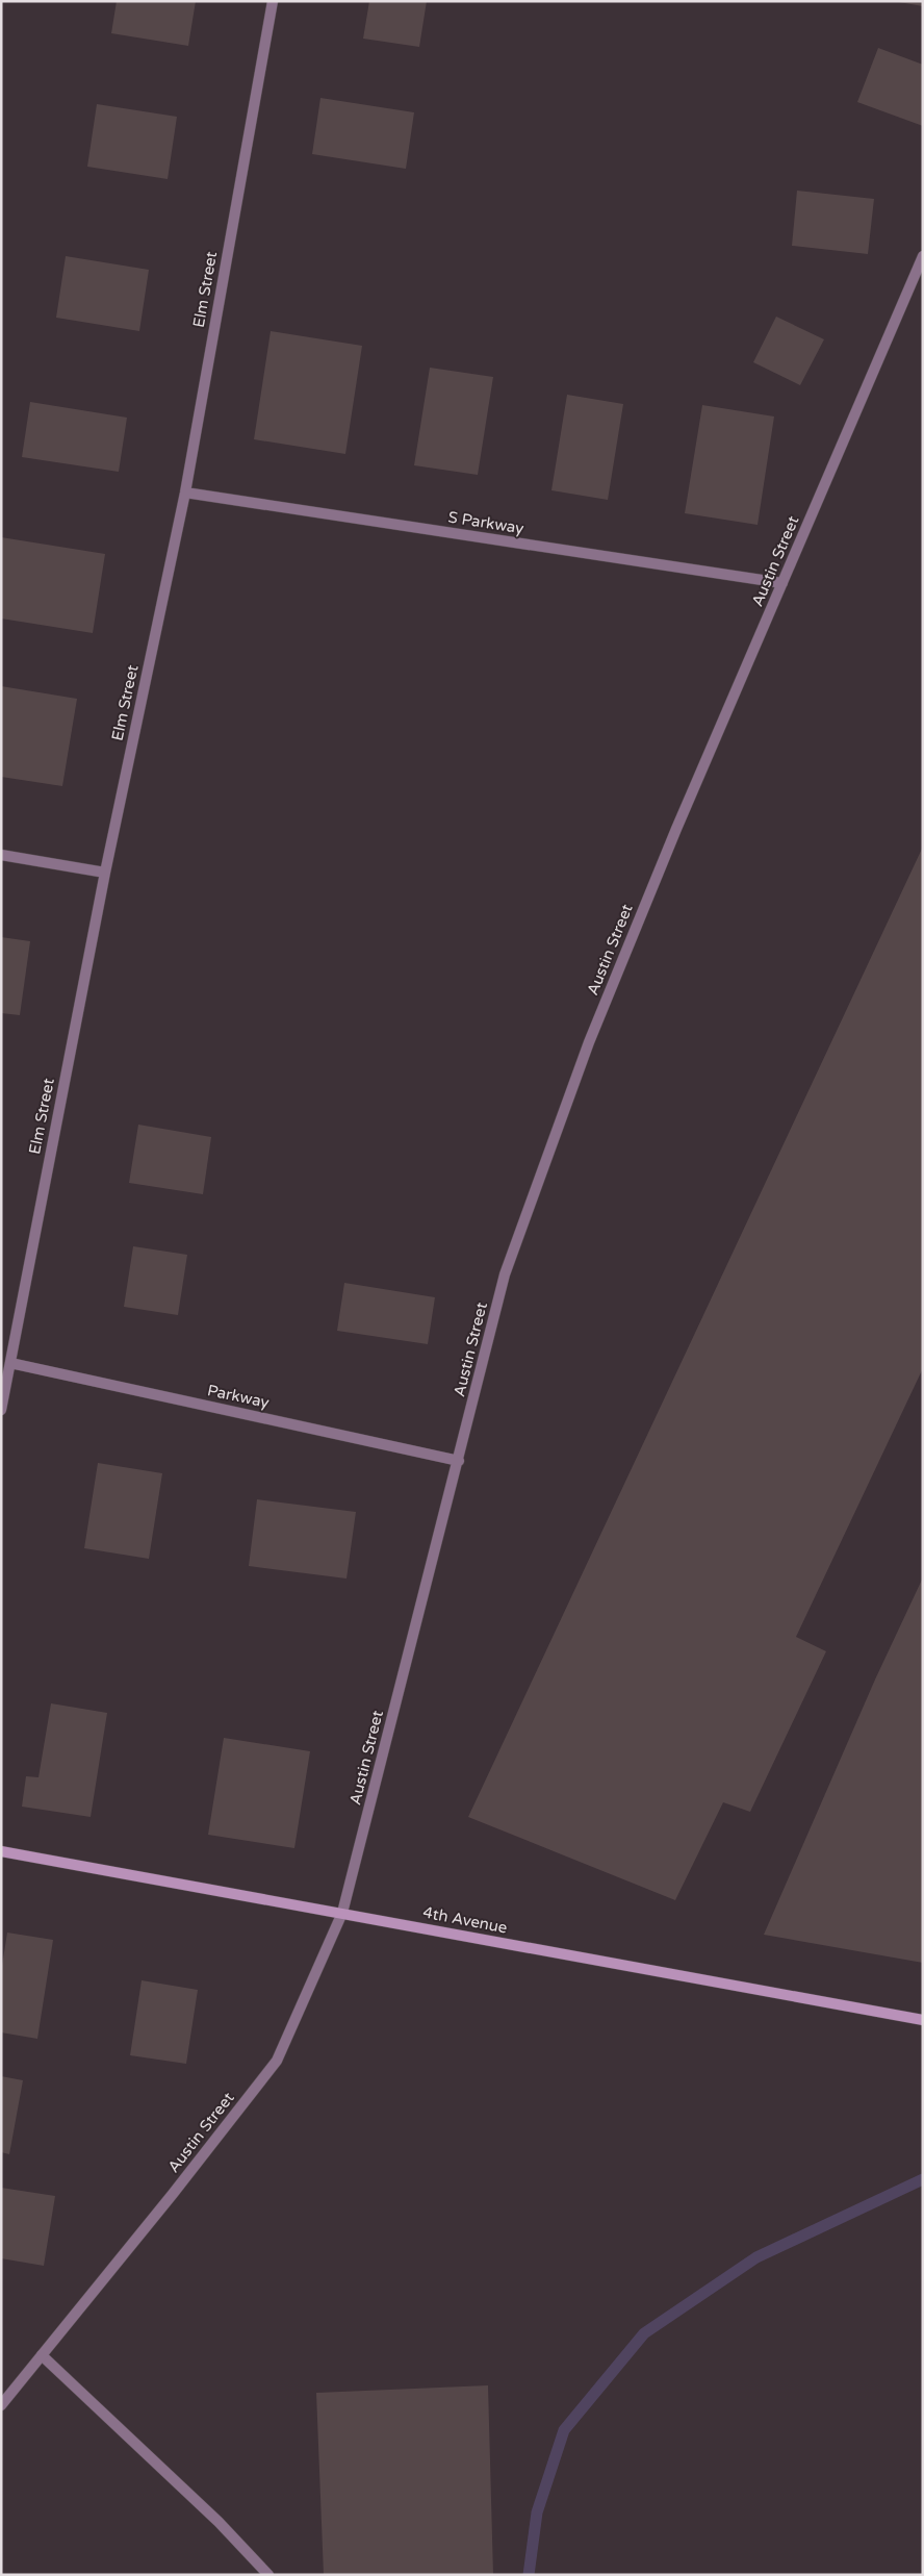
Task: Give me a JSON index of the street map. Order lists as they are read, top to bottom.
{
  "streets": {
    "street": [
      "Elm Street",
      "S Parkway",
      "Austin Street",
      "Parkway",
      "4th Avenue"
    ]
  },
  "crossings": [
    ["Elm Street", "S Parkway"],
    ["Elm Street", "Parkway"],
    ["S Parkway", "Austin Street"],
    ["Austin Street", "Parkway"],
    ["Austin Street", "4th Avenue"]
  ]
}
